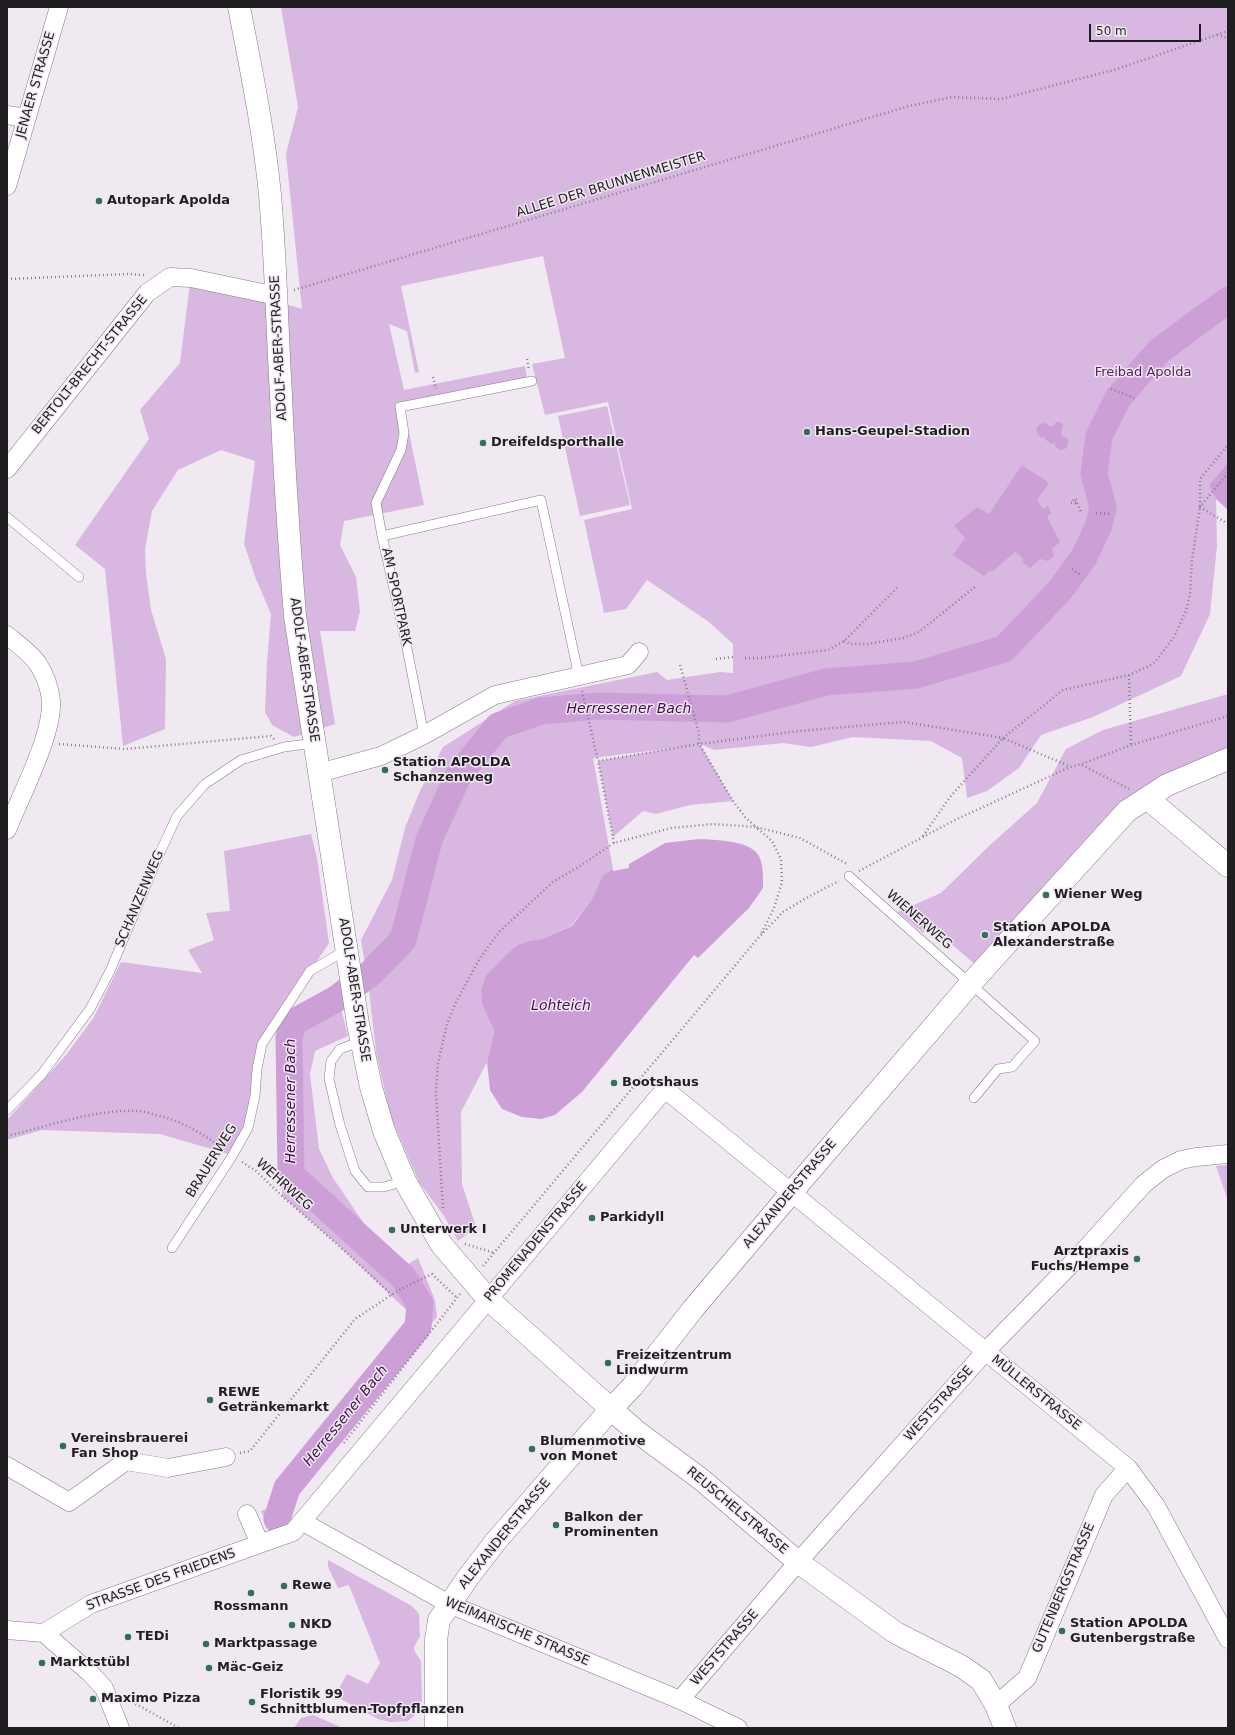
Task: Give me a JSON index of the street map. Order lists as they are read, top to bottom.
{
  "streets": {
    "main road": ["ADOLF-ABER-STRASSE", "ALEXANDERSTRASSE", "REUSCHELSTRASSE"],
    "street": [
      "JENAER STRASSE",
      "BERTOLT-BRECHT-STRASSE",
      "PROMENADENSTRASSE",
      "MÜLLERSTRASSE",
      "WESTSTRASSE",
      "STRASSE DES FRIEDENS",
      "GUTENBERGSTRASSE",
      "WEIMARISCHE STRASSE"
    ],
    "lane": [
      "AM SPORTPARK",
      "SCHANZENWEG",
      "WIENERWEG",
      "BRAUERWEG"
    ],
    "path": ["ALLEE DER BRUNNENMEISTER", "WEHRWEG"]
  },
  "crossings": [
    ["ALLEE DER BRUNNENMEISTER", "ADOLF-ABER-STRASSE"],
    ["ADOLF-ABER-STRASSE", "SCHANZENWEG"],
    ["ADOLF-ABER-STRASSE", "BRAUERWEG"],
    ["ADOLF-ABER-STRASSE", "PROMENADENSTRASSE"],
    ["ADOLF-ABER-STRASSE", "REUSCHELSTRASSE"],
    ["WIENERWEG", "ALEXANDERSTRASSE"],
    ["BRAUERWEG", "WEHRWEG"],
    ["ALEXANDERSTRASSE", "PROMENADENSTRASSE"],
    ["ALEXANDERSTRASSE", "MÜLLERSTRASSE"],
    ["ALEXANDERSTRASSE", "REUSCHELSTRASSE"],
    ["ALEXANDERSTRASSE", "WEIMARISCHE STRASSE"],
    ["PROMENADENSTRASSE", "MÜLLERSTRASSE"],
    ["PROMENADENSTRASSE", "REUSCHELSTRASSE"],
    ["PROMENADENSTRASSE", "STRASSE DES FRIEDENS"],
    ["PROMENADENSTRASSE", "WEIMARISCHE STRASSE"],
    ["MÜLLERSTRASSE", "WESTSTRASSE"],
    ["MÜLLERSTRASSE", "GUTENBERGSTRASSE"],
    ["WESTSTRASSE", "REUSCHELSTRASSE"],
    ["WESTSTRASSE", "WEIMARISCHE STRASSE"],
    ["REUSCHELSTRASSE", "GUTENBERGSTRASSE"],
    ["STRASSE DES FRIEDENS", "WEIMARISCHE STRASSE"]
  ],
  "water": ["Herressener Bach", "Lohteich"],
  "parks": ["Freibad Apolda"],
  "places": [
    "Autopark Apolda",
    "Hans-Geupel-Stadion",
    "Dreifeldsporthalle",
    "Station APOLDA Schanzenweg",
    "Wiener Weg",
    "Station APOLDA Alexanderstraße",
    "Bootshaus",
    "Parkidyll",
    "Unterwerk I",
    "Arztpraxis Fuchs/Hempe",
    "Freizeitzentrum Lindwurm",
    "REWE Getränkemarkt",
    "Vereinsbrauerei Fan Shop",
    "Blumenmotive von Monet",
    "Balkon der Prominenten",
    "Rewe",
    "Rossmann",
    "NKD",
    "Station APOLDA Gutenbergstraße",
    "TEDi",
    "Marktpassage",
    "Marktstübl",
    "Mäc-Geiz",
    "Maximo Pizza",
    "Floristik 99 Schnittblumen-Topfpflanzen"
  ],
  "scale_bar": "50 m"
}
